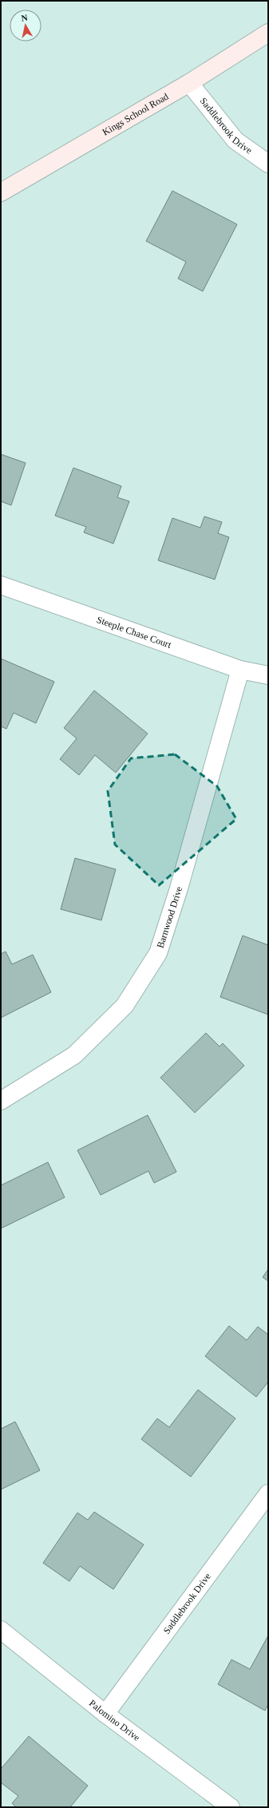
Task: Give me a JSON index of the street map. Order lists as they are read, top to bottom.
{
  "streets": {
    "street": [
      "Kings School Road",
      "Saddlebrook Drive",
      "Steeple Chase Court",
      "Barnwood Drive",
      "Palomino Drive"
    ]
  },
  "crossings": [
    ["Kings School Road", "Saddlebrook Drive"],
    ["Saddlebrook Drive", "Palomino Drive"],
    ["Steeple Chase Court", "Barnwood Drive"]
  ],
  "north": "top"
}
